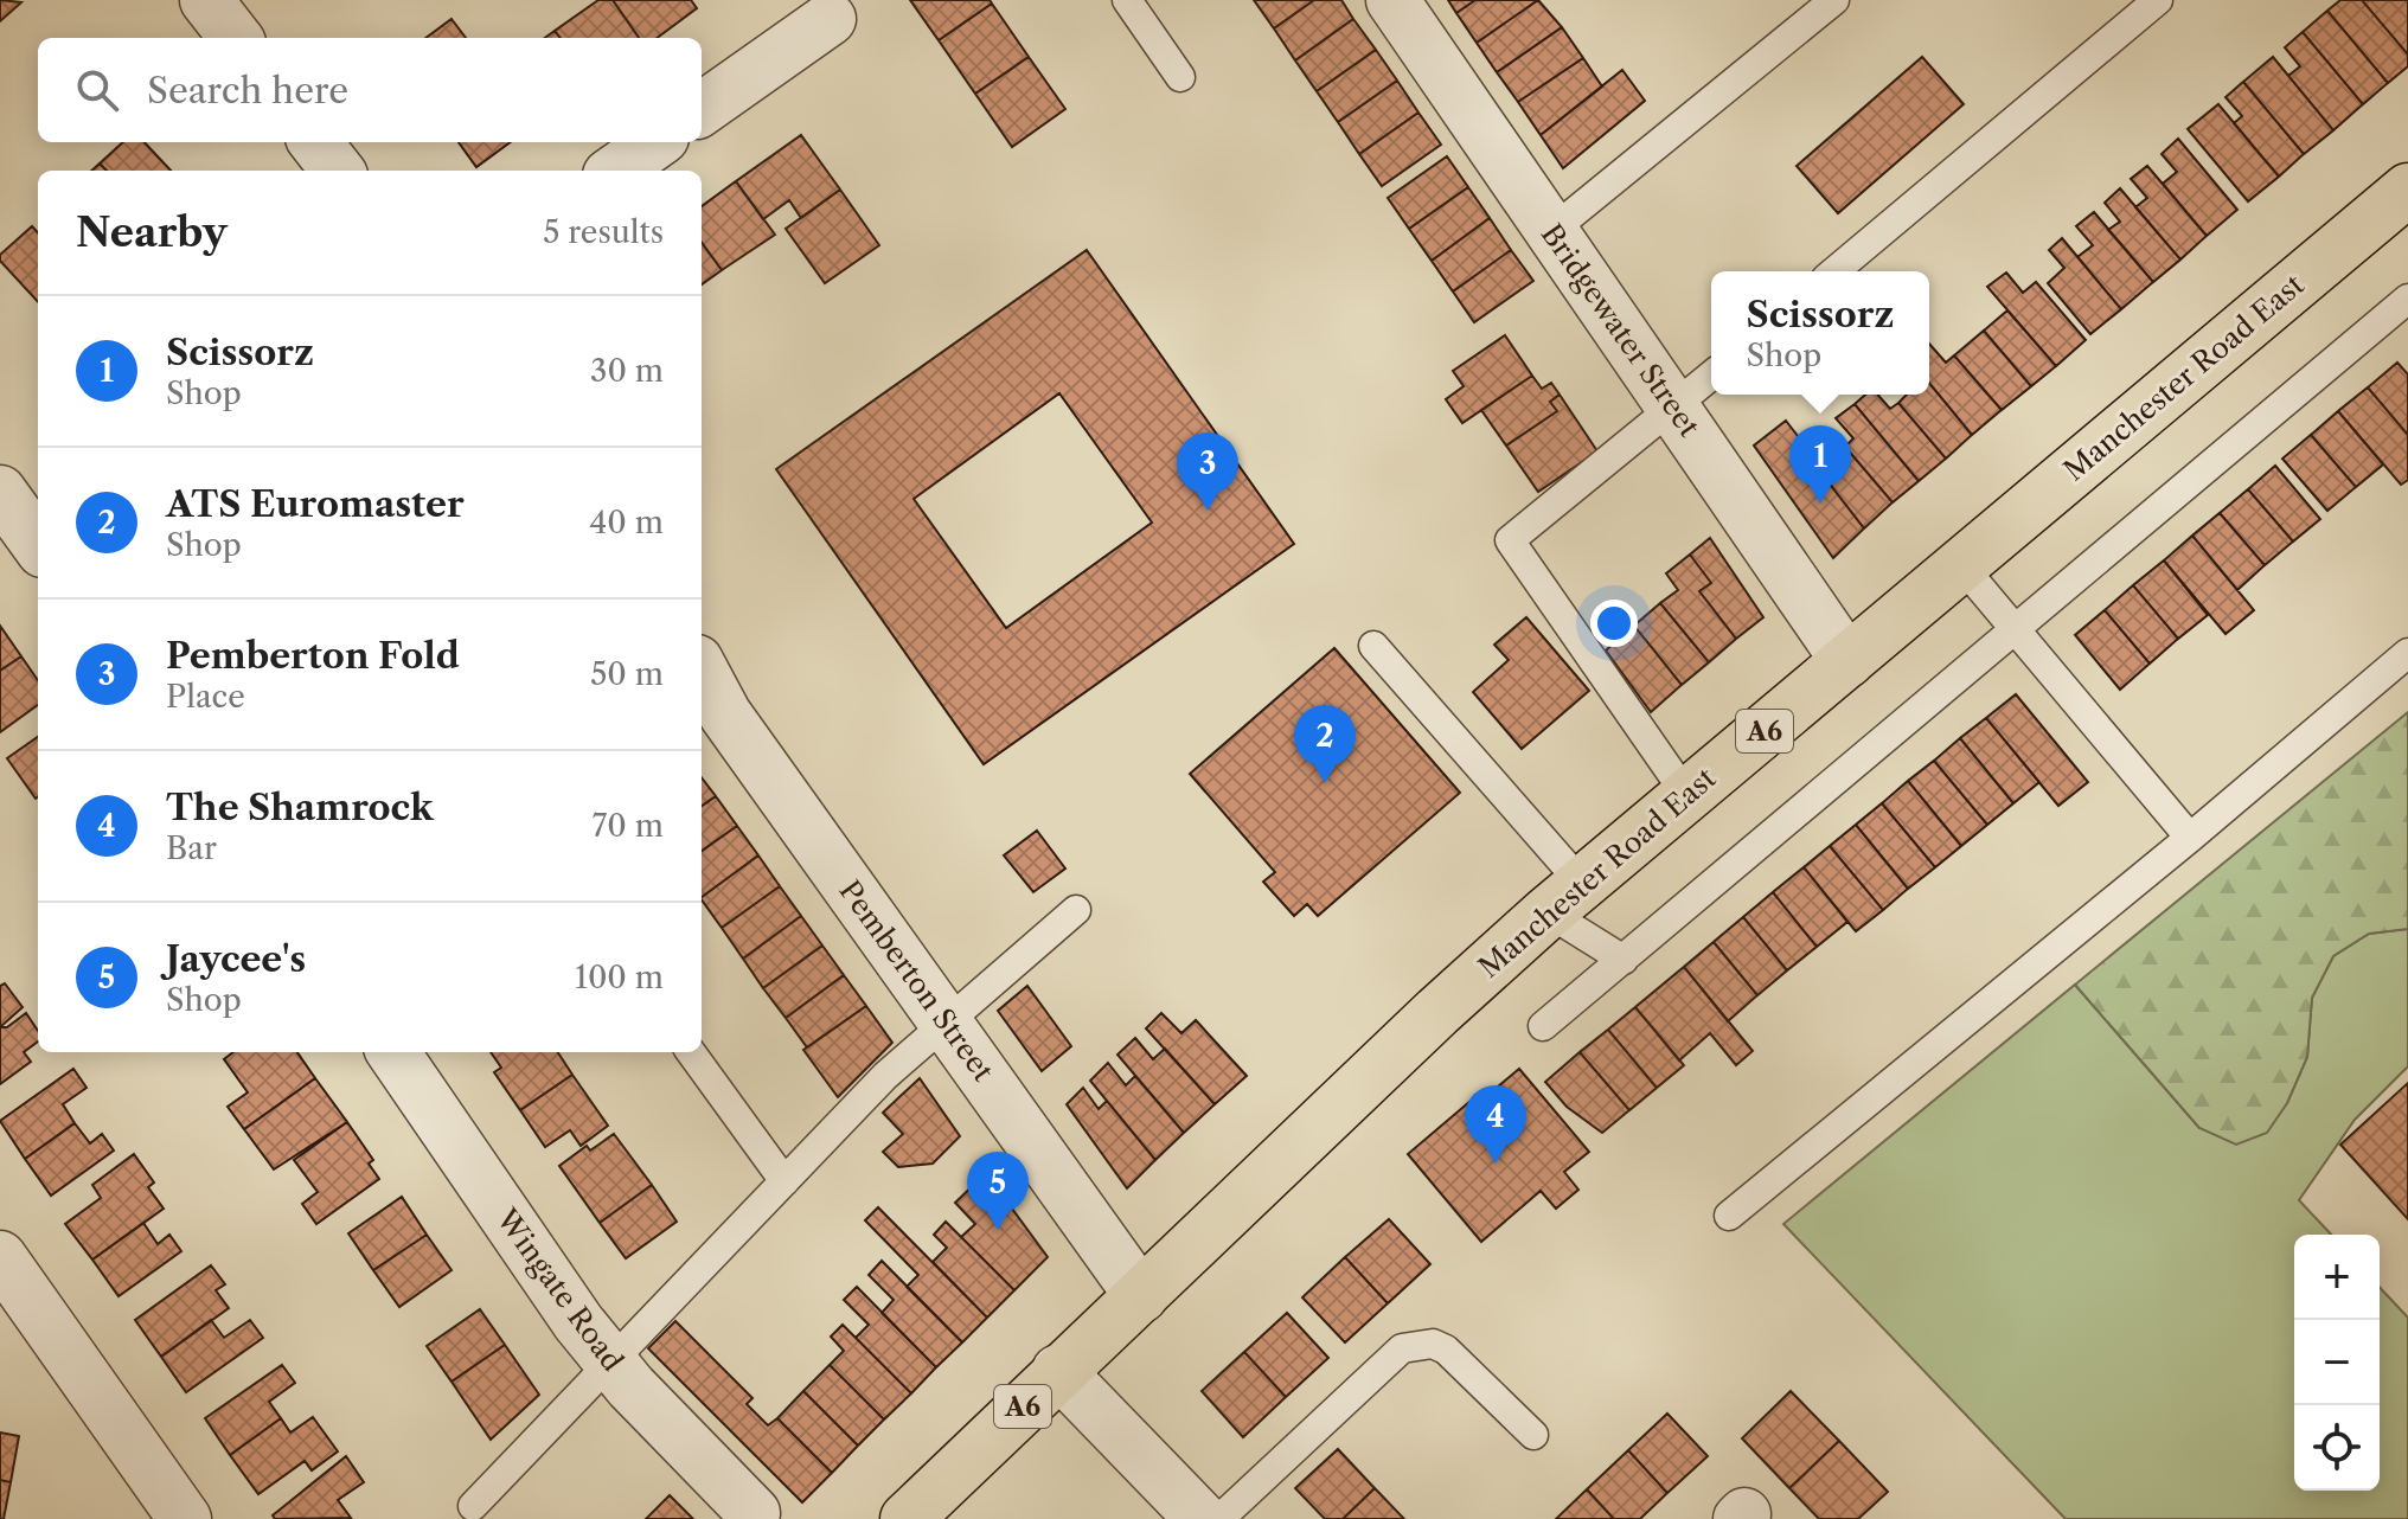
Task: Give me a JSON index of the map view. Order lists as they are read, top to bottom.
{
  "streets": {
    "main road": ["Manchester Road East", "A6"],
    "street": ["Bridgewater Street", "Pemberton Street", "Wingate Road"]
  },
  "crossings": [
    ["Bridgewater Street", "Manchester Road East"],
    ["Manchester Road East", "Pemberton Street"]
  ],
  "page": {
    "search": "Search here",
    "heading": ["Nearby", "5 results"],
    "popup": ["Scissorz", "Shop"],
    "list": [
      {
        "mark": "1",
        "name": "Scissorz",
        "note": "Shop",
        "value": "30 m"
      },
      {
        "mark": "2",
        "name": "ATS Euromaster",
        "note": "Shop",
        "value": "40 m"
      },
      {
        "mark": "3",
        "name": "Pemberton Fold",
        "note": "Place",
        "value": "50 m"
      },
      {
        "mark": "4",
        "name": "The Shamrock",
        "note": "Bar",
        "value": "70 m"
      },
      {
        "mark": "5",
        "name": "Jaycee's",
        "note": "Shop",
        "value": "100 m"
      }
    ],
    "pins": [
      "1",
      "3",
      "2",
      "4",
      "5"
    ],
    "map_buttons": ["+", "−"]
  }
}
